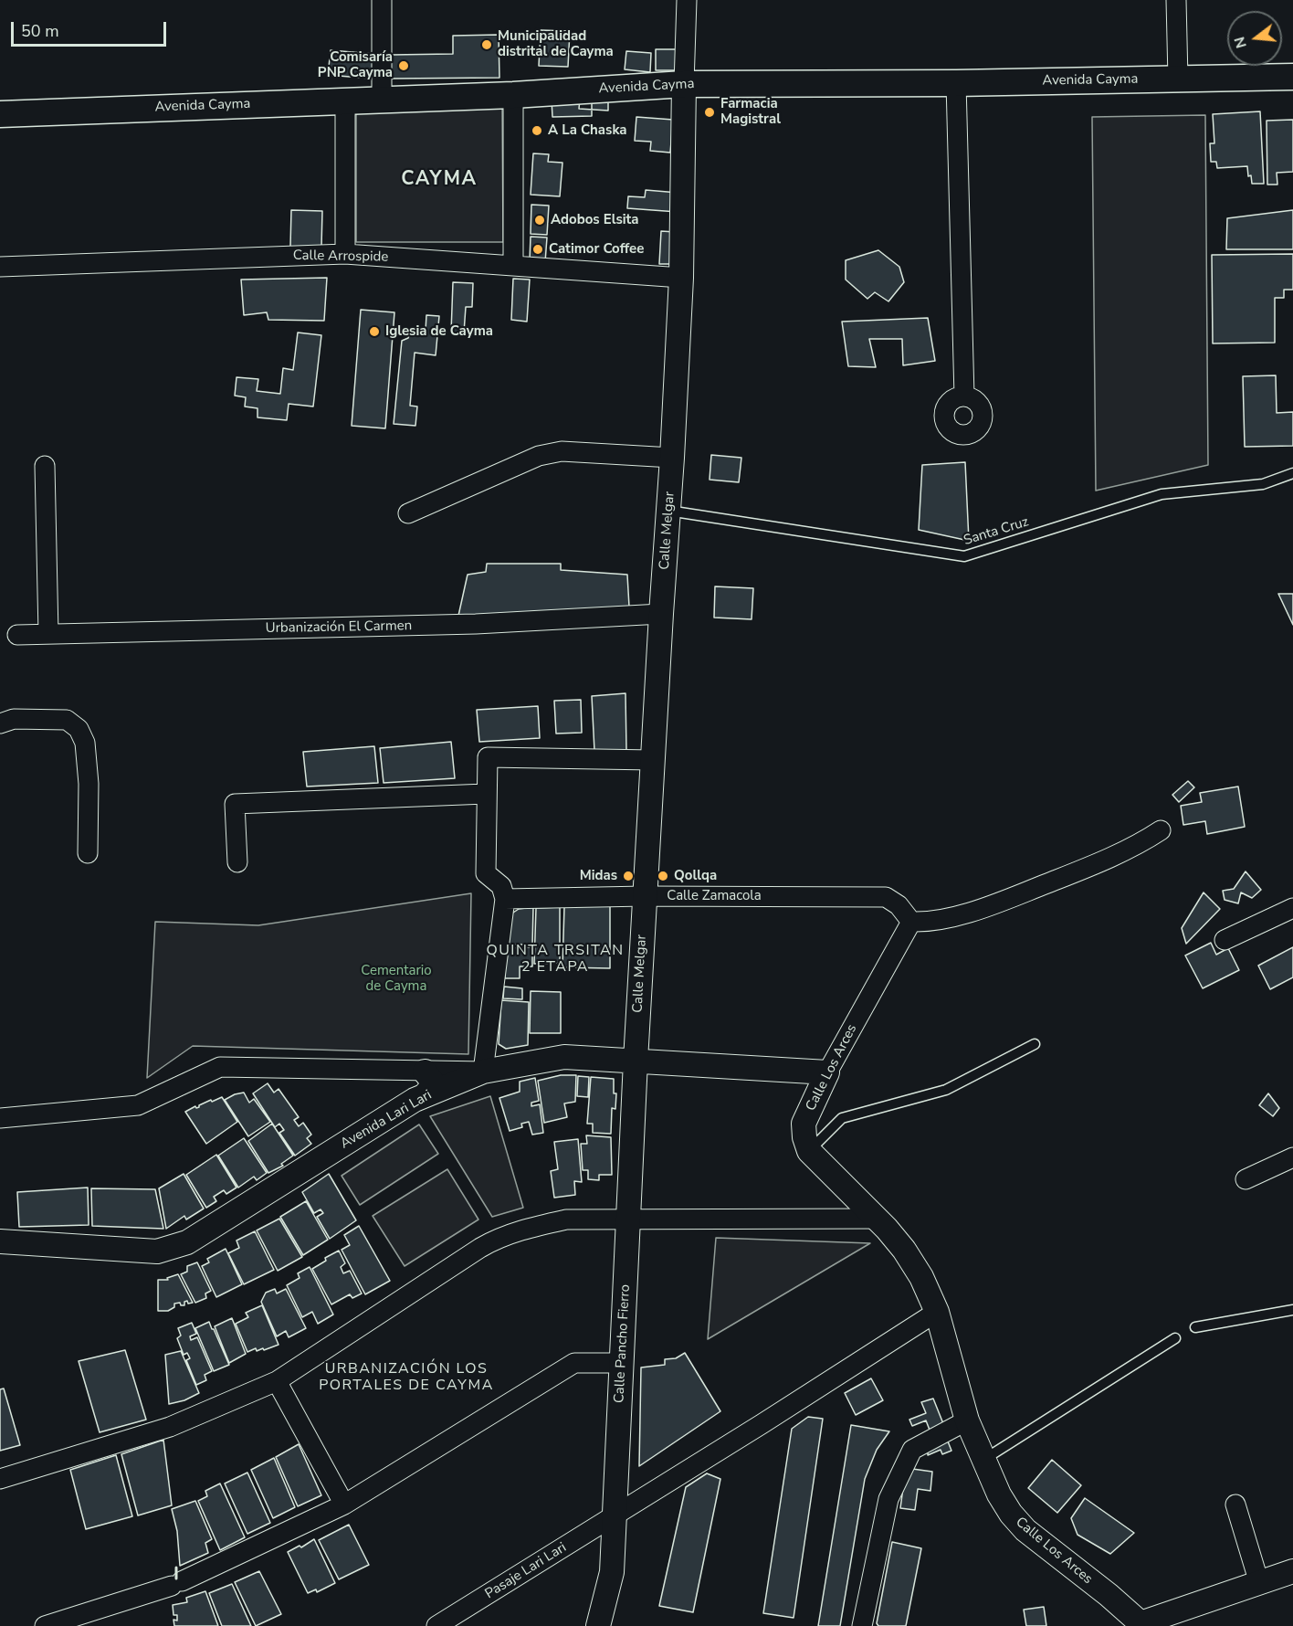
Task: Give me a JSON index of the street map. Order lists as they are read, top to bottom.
{
  "streets": {
    "main road": ["Avenida Cayma"],
    "street": [
      "Calle Arrospide",
      "Calle Melgar",
      "Urbanización El Carmen",
      "Calle Zamacola",
      "Calle Los Arces",
      "Avenida Lari Lari",
      "Calle Pancho Fierro",
      "Pasaje Lari Lari"
    ],
    "lane": ["Santa Cruz"]
  },
  "crossings": [
    ["Avenida Cayma", "Calle Melgar"],
    ["Calle Arrospide", "Calle Melgar"],
    ["Calle Melgar", "Santa Cruz"],
    ["Calle Melgar", "Urbanización El Carmen"],
    ["Calle Melgar", "Calle Zamacola"],
    ["Calle Melgar", "Avenida Lari Lari"],
    ["Calle Melgar", "Calle Pancho Fierro"],
    ["Calle Zamacola", "Calle Los Arces"],
    ["Calle Los Arces", "Avenida Lari Lari"],
    ["Avenida Lari Lari", "Calle Pancho Fierro"],
    ["Calle Pancho Fierro", "Pasaje Lari Lari"]
  ],
  "districts": ["CAYMA", "QUINTA TRSITAN 2 ETAPA", "URBANIZACIÓN LOS PORTALES DE CAYMA"],
  "parks": ["Cementario de Cayma"],
  "places": [
    "Municipalidad distrital de Cayma",
    "Comisaría PNP Cayma",
    "Farmacia Magistral",
    "A La Chaska",
    "Adobos Elsita",
    "Catimor Coffee",
    "Iglesia de Cayma",
    "Midas",
    "Qollqa"
  ],
  "scale_bar": "50 m",
  "north": "left"
}
